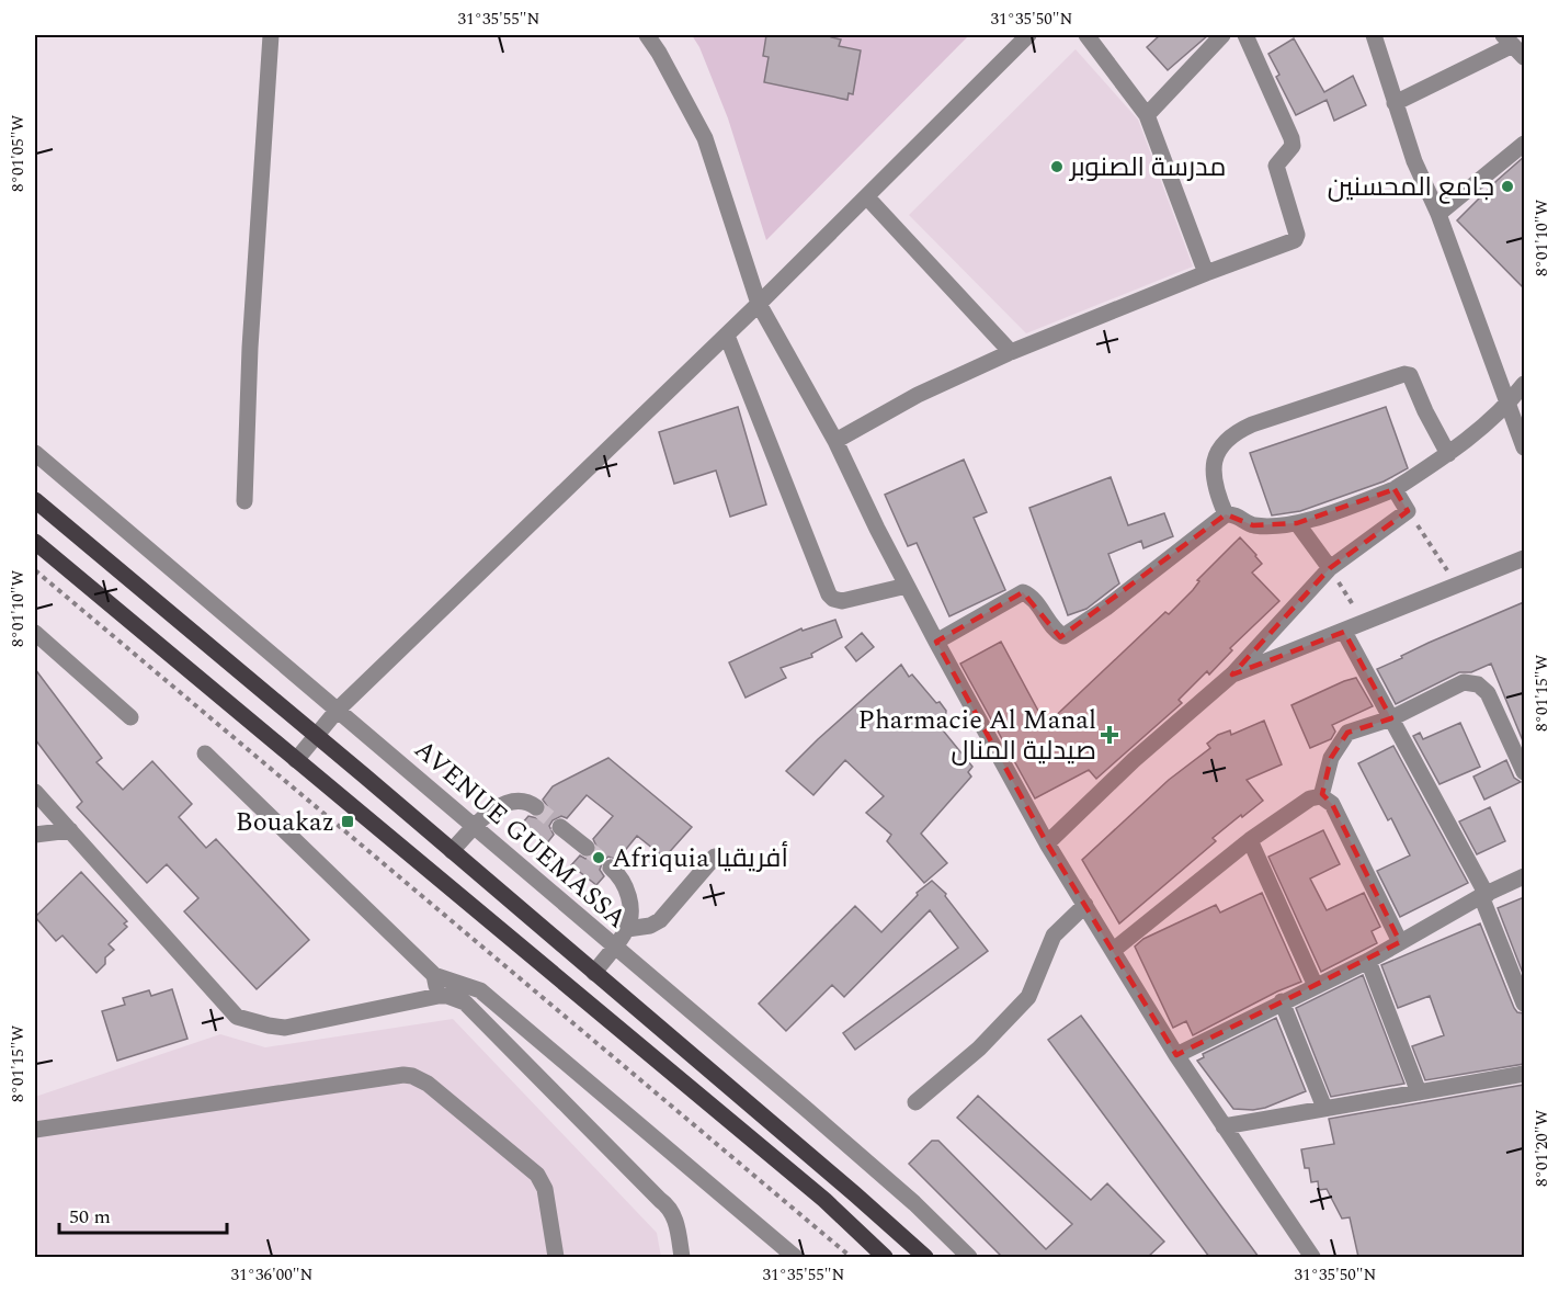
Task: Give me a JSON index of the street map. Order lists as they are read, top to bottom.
{
  "streets": {
    "street": ["AVENUE GUEMASSA"]
  },
  "places": {
    "other": ["مدرسة الصنوبر", "جامع المحسنين", "Afriquia أفريقيا"],
    "health": ["Pharmacie Al Manal صيدلية المنال"],
    "transit": ["Bouakaz"]
  },
  "scale_bar": "50 m",
  "coordinates": [
    "31°35'55\"N",
    "31°35'50\"N",
    "8°01'05\"W",
    "8°01'10\"W",
    "8°01'15\"W",
    "8°01'20\"W",
    "31°36'00\"N"
  ]
}
